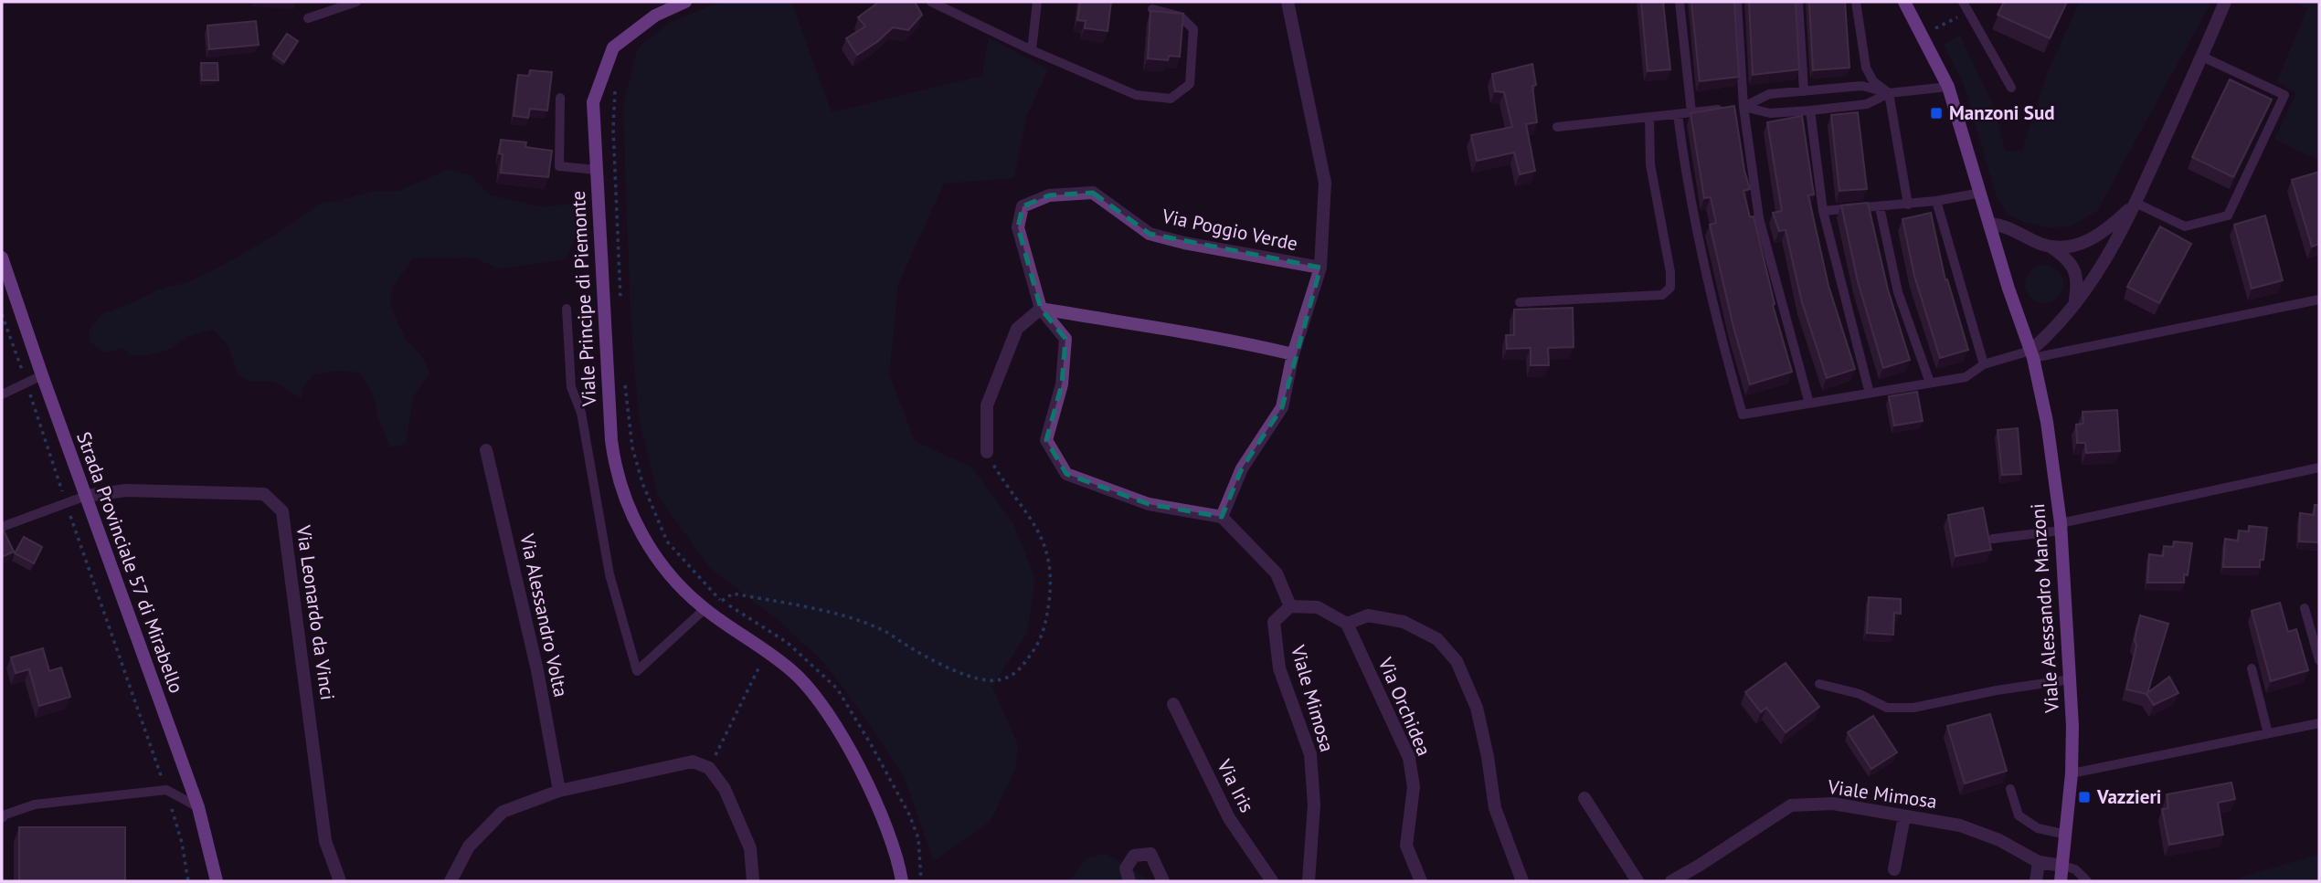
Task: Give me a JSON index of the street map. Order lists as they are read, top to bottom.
{
  "streets": {
    "street": [
      "Via Poggio Verde",
      "Viale Principe di Piemonte",
      "Strada Provinciale 57 di Mirabello",
      "Viale Alessandro Manzoni",
      "Via Leonardo da Vinci",
      "Via Alessandro Volta",
      "Viale Mimosa",
      "Via Orchidea",
      "Via Iris"
    ]
  },
  "crossings": [
    ["Strada Provinciale 57 di Mirabello", "Via Leonardo da Vinci"],
    ["Viale Alessandro Manzoni", "Viale Mimosa"]
  ],
  "places": {
    "transit": ["Manzoni Sud", "Vazzieri"]
  }
}
